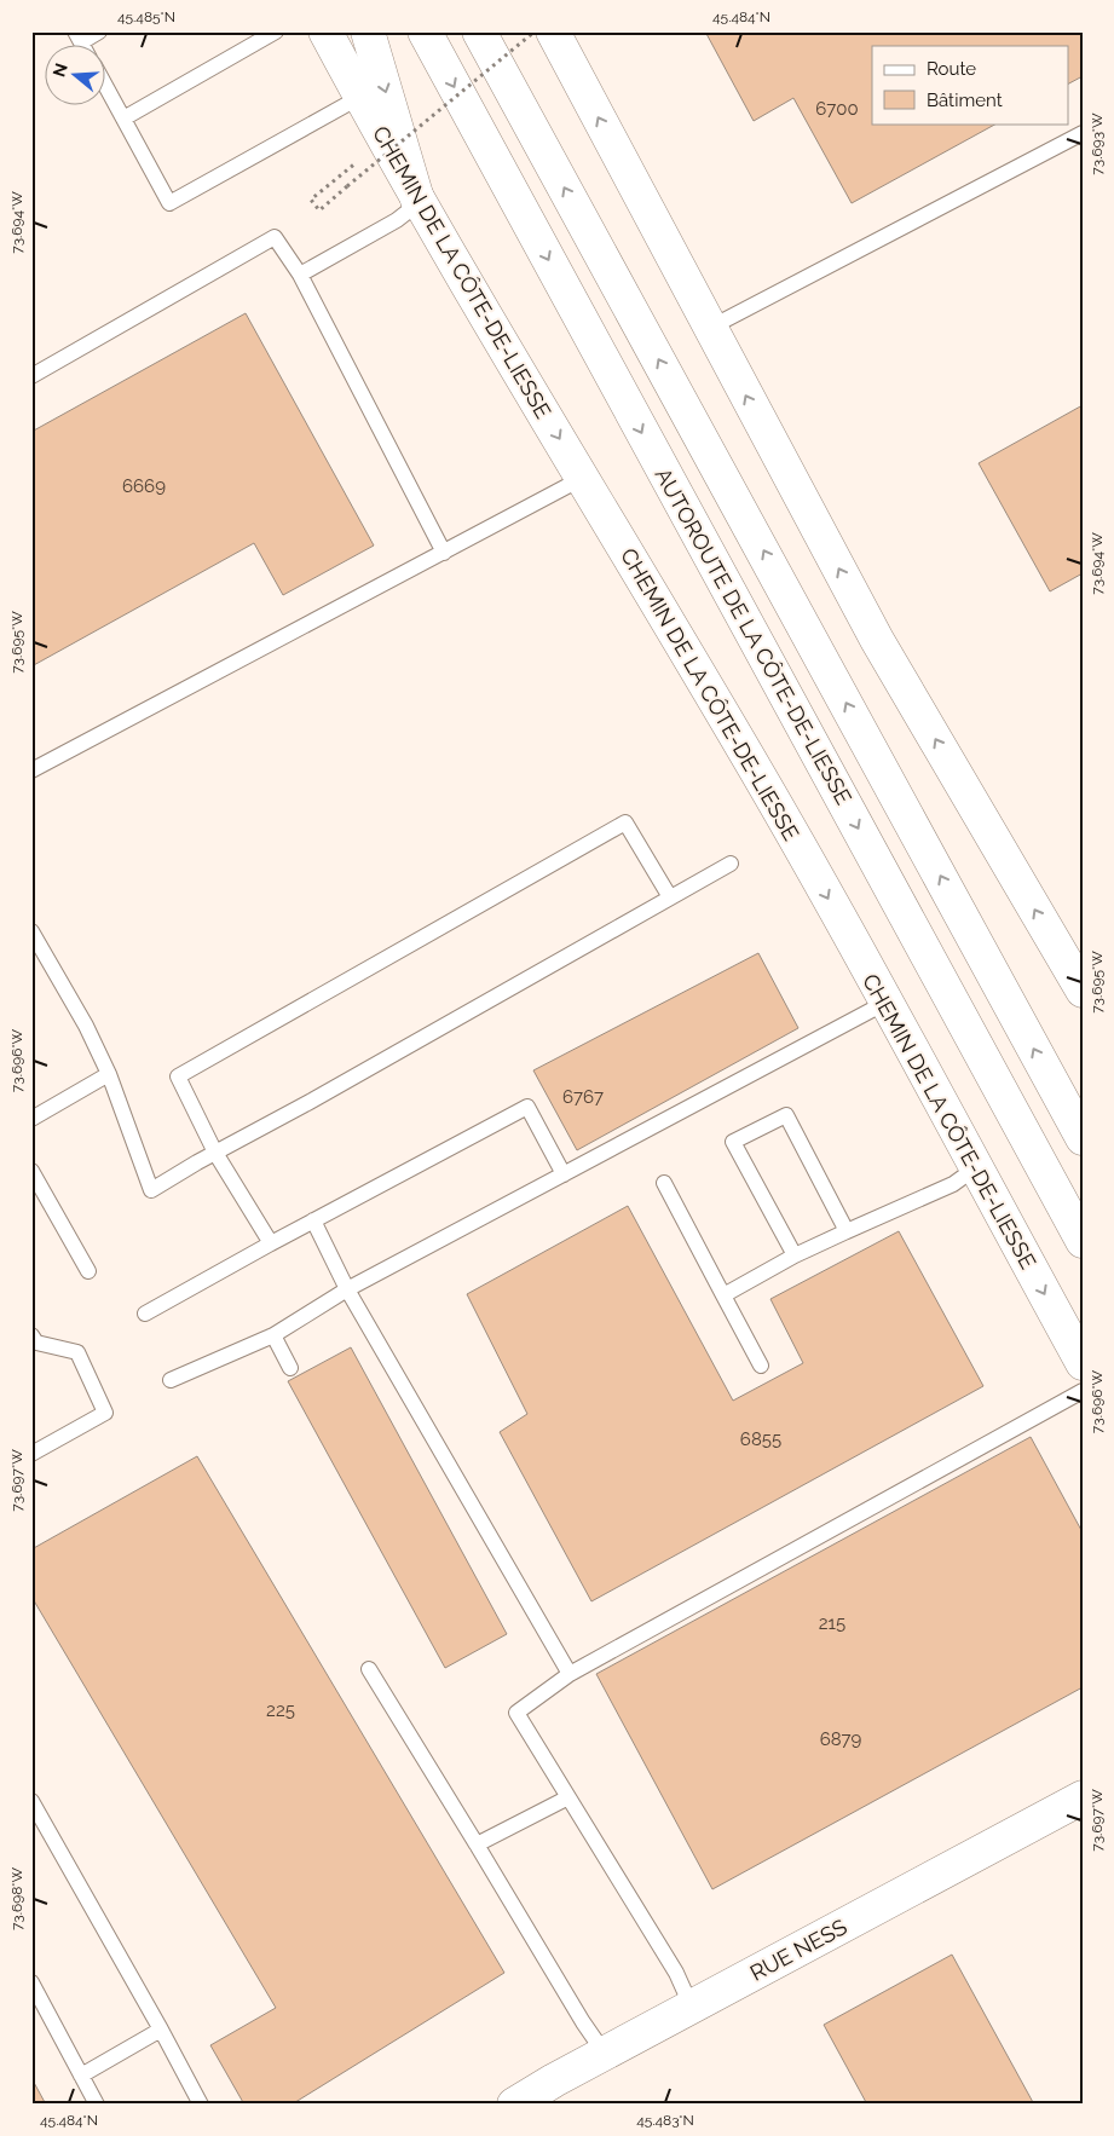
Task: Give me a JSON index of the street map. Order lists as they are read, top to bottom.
{
  "streets": {
    "main road": ["CHEMIN DE LA CÔTE-DE-LIESSE", "AUTOROUTE DE LA CÔTE-DE-LIESSE", "RUE NESS"]
  },
  "house_numbers": [
    "6700",
    "6669",
    "6767",
    "6855",
    "215",
    "225",
    "6879"
  ],
  "legend": ["Route", "Bâtiment"],
  "north": "left",
  "coordinates": [
    "45.485°N",
    "45.484°N",
    "73.693°W",
    "73.694°W",
    "73.695°W",
    "73.696°W",
    "73.697°W",
    "73.698°W",
    "45.483°N"
  ]
}
